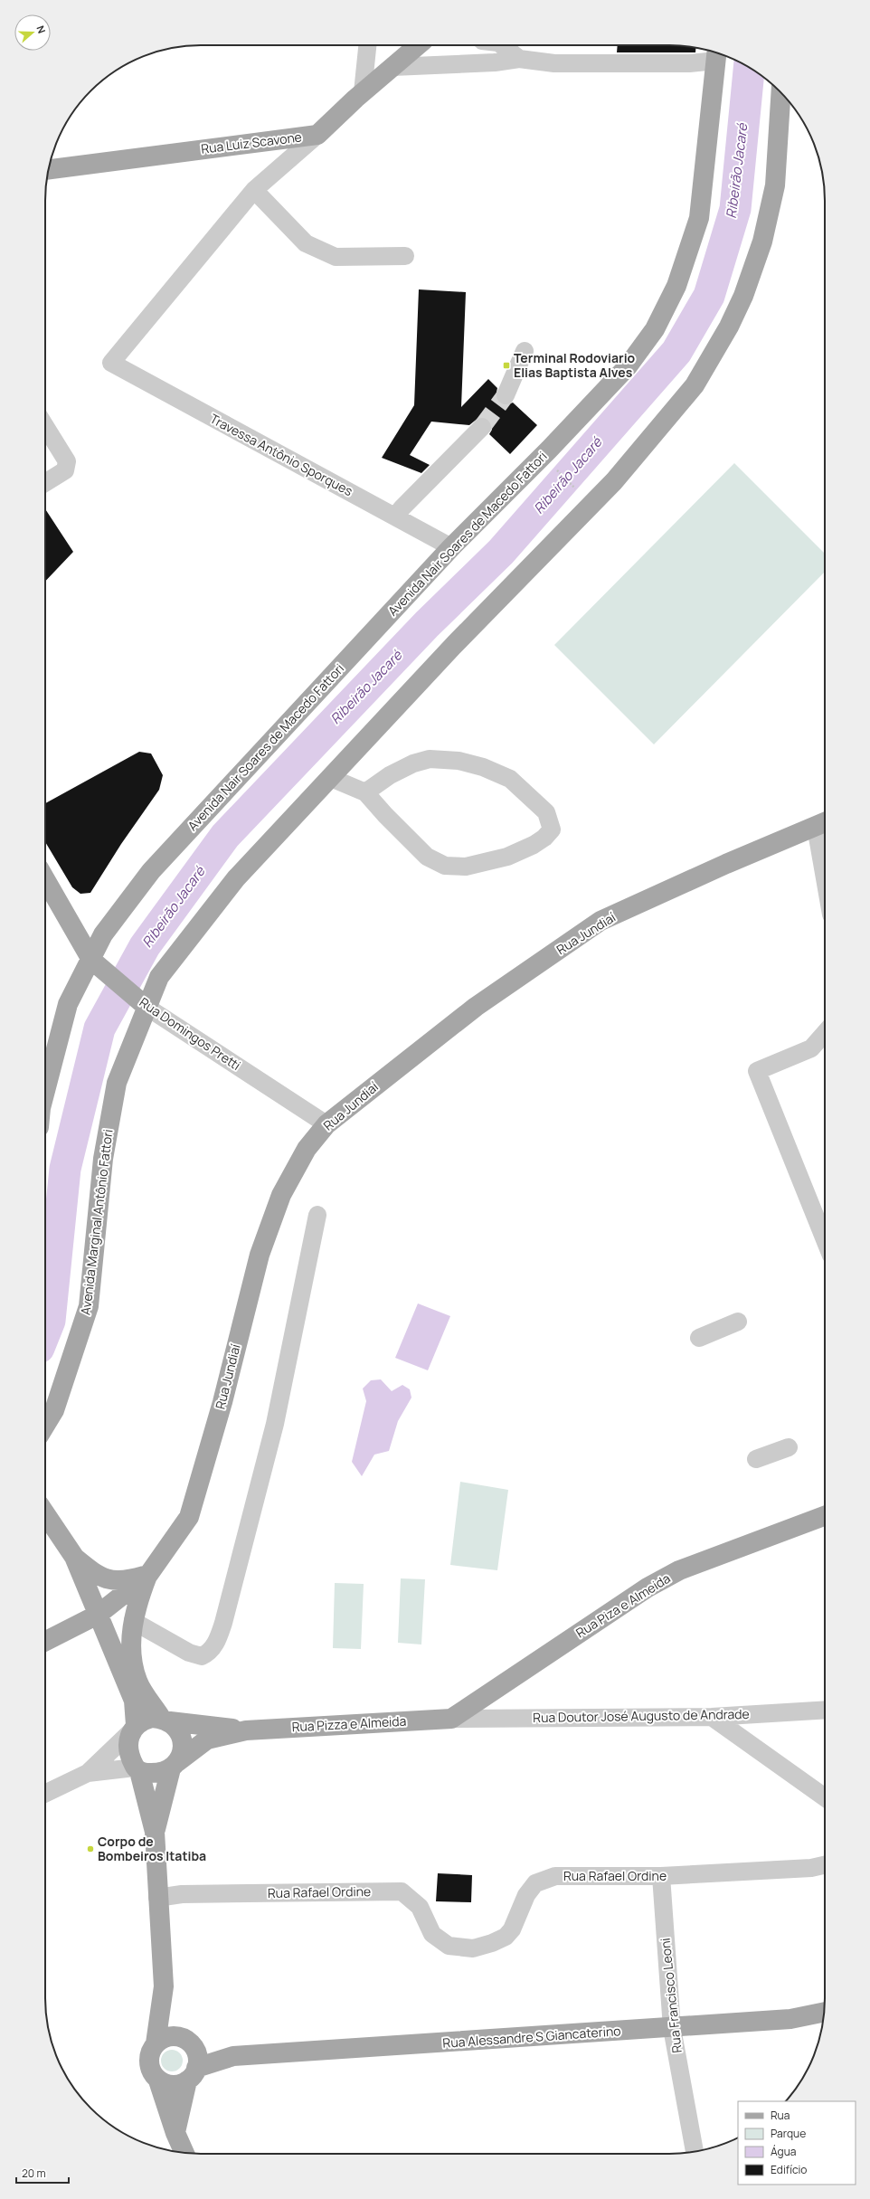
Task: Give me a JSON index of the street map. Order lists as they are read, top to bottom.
{
  "streets": {
    "main road": [
      "Rua Luiz Scavone",
      "Avenida Nair Soares de Macedo Fattori",
      "Rua Jundiaí",
      "Rua Domingos Pretti",
      "Avenida Marginal Antônio Fattori",
      "Rua Piza e Almeida",
      "Rua Pizza e Almeida",
      "Rua Alessandre S Giancaterino"
    ],
    "street": [
      "Travessa Antônio Sporques",
      "Rua Doutor José Augusto de Andrade",
      "Rua Rafael Ordine",
      "Rua Francisco Leoni"
    ]
  },
  "crossings": [
    ["Travessa Antônio Sporques", "Avenida Nair Soares de Macedo Fattori"],
    ["Avenida Nair Soares de Macedo Fattori", "Rua Domingos Pretti"],
    ["Rua Jundiaí", "Rua Domingos Pretti"],
    ["Rua Domingos Pretti", "Avenida Marginal Antônio Fattori"],
    ["Rua Piza e Almeida", "Rua Doutor José Augusto de Andrade"],
    ["Rua Piza e Almeida", "Rua Pizza e Almeida"],
    ["Rua Doutor José Augusto de Andrade", "Rua Pizza e Almeida"],
    ["Rua Rafael Ordine", "Rua Francisco Leoni"],
    ["Rua Francisco Leoni", "Rua Alessandre S Giancaterino"]
  ],
  "water": ["Ribeirão Jacaré"],
  "places": {
    "transit": ["Terminal Rodoviario Elias Baptista Alves"],
    "other": ["Corpo de Bombeiros Itatiba"]
  },
  "legend": [
    "Rua",
    "Parque",
    "Água",
    "Edifício"
  ],
  "scale_bar": "20 m",
  "north": "right"
}
